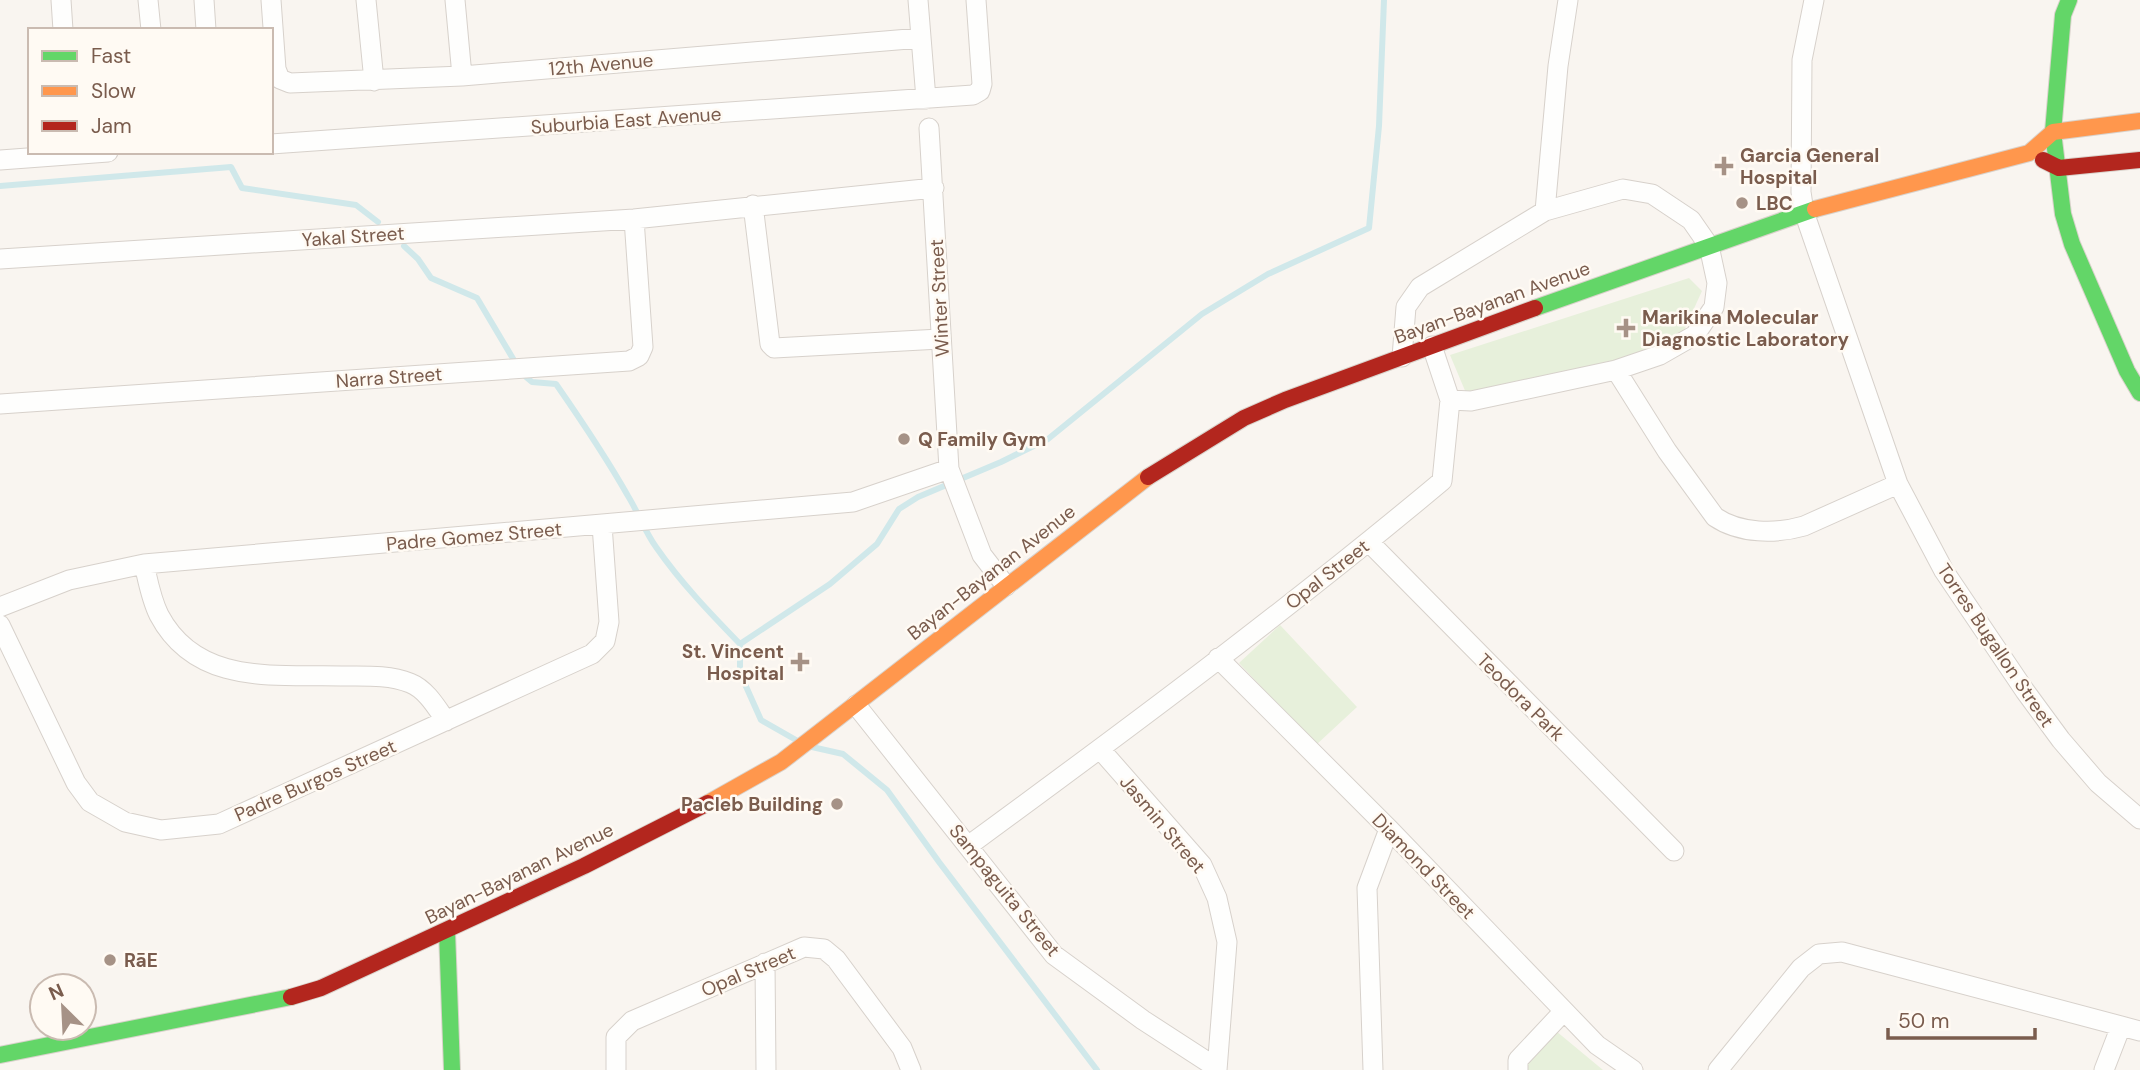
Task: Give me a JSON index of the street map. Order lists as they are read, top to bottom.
{
  "streets": {
    "main road": ["Bayan-Bayanan Avenue"],
    "street": [
      "12th Avenue",
      "Suburbia East Avenue",
      "Yakal Street",
      "Winter Street",
      "Narra Street",
      "Padre Gomez Street",
      "Opal Street",
      "Torres Bugallon Street",
      "Teodora Park",
      "Padre Burgos Street",
      "Jasmin Street",
      "Diamond Street",
      "Sampaguita Street"
    ]
  },
  "crossings": [
    ["Yakal Street", "Winter Street"],
    ["Yakal Street", "Narra Street"],
    ["Winter Street", "Padre Gomez Street"],
    ["Bayan-Bayanan Avenue", "Opal Street"],
    ["Bayan-Bayanan Avenue", "Torres Bugallon Street"],
    ["Bayan-Bayanan Avenue", "Sampaguita Street"],
    ["Padre Gomez Street", "Padre Burgos Street"],
    ["Opal Street", "Teodora Park"],
    ["Opal Street", "Jasmin Street"],
    ["Opal Street", "Diamond Street"],
    ["Opal Street", "Sampaguita Street"],
    ["Jasmin Street", "Sampaguita Street"]
  ],
  "places": {
    "health": ["Garcia General Hospital", "Marikina Molecular Diagnostic Laboratory", "St. Vincent Hospital"],
    "other": [
      "LBC",
      "Q Family Gym",
      "Pacleb Building",
      "RāE"
    ]
  },
  "legend": ["Fast", "Slow", "Jam"],
  "scale_bar": "50 m",
  "north": "top left"
}
